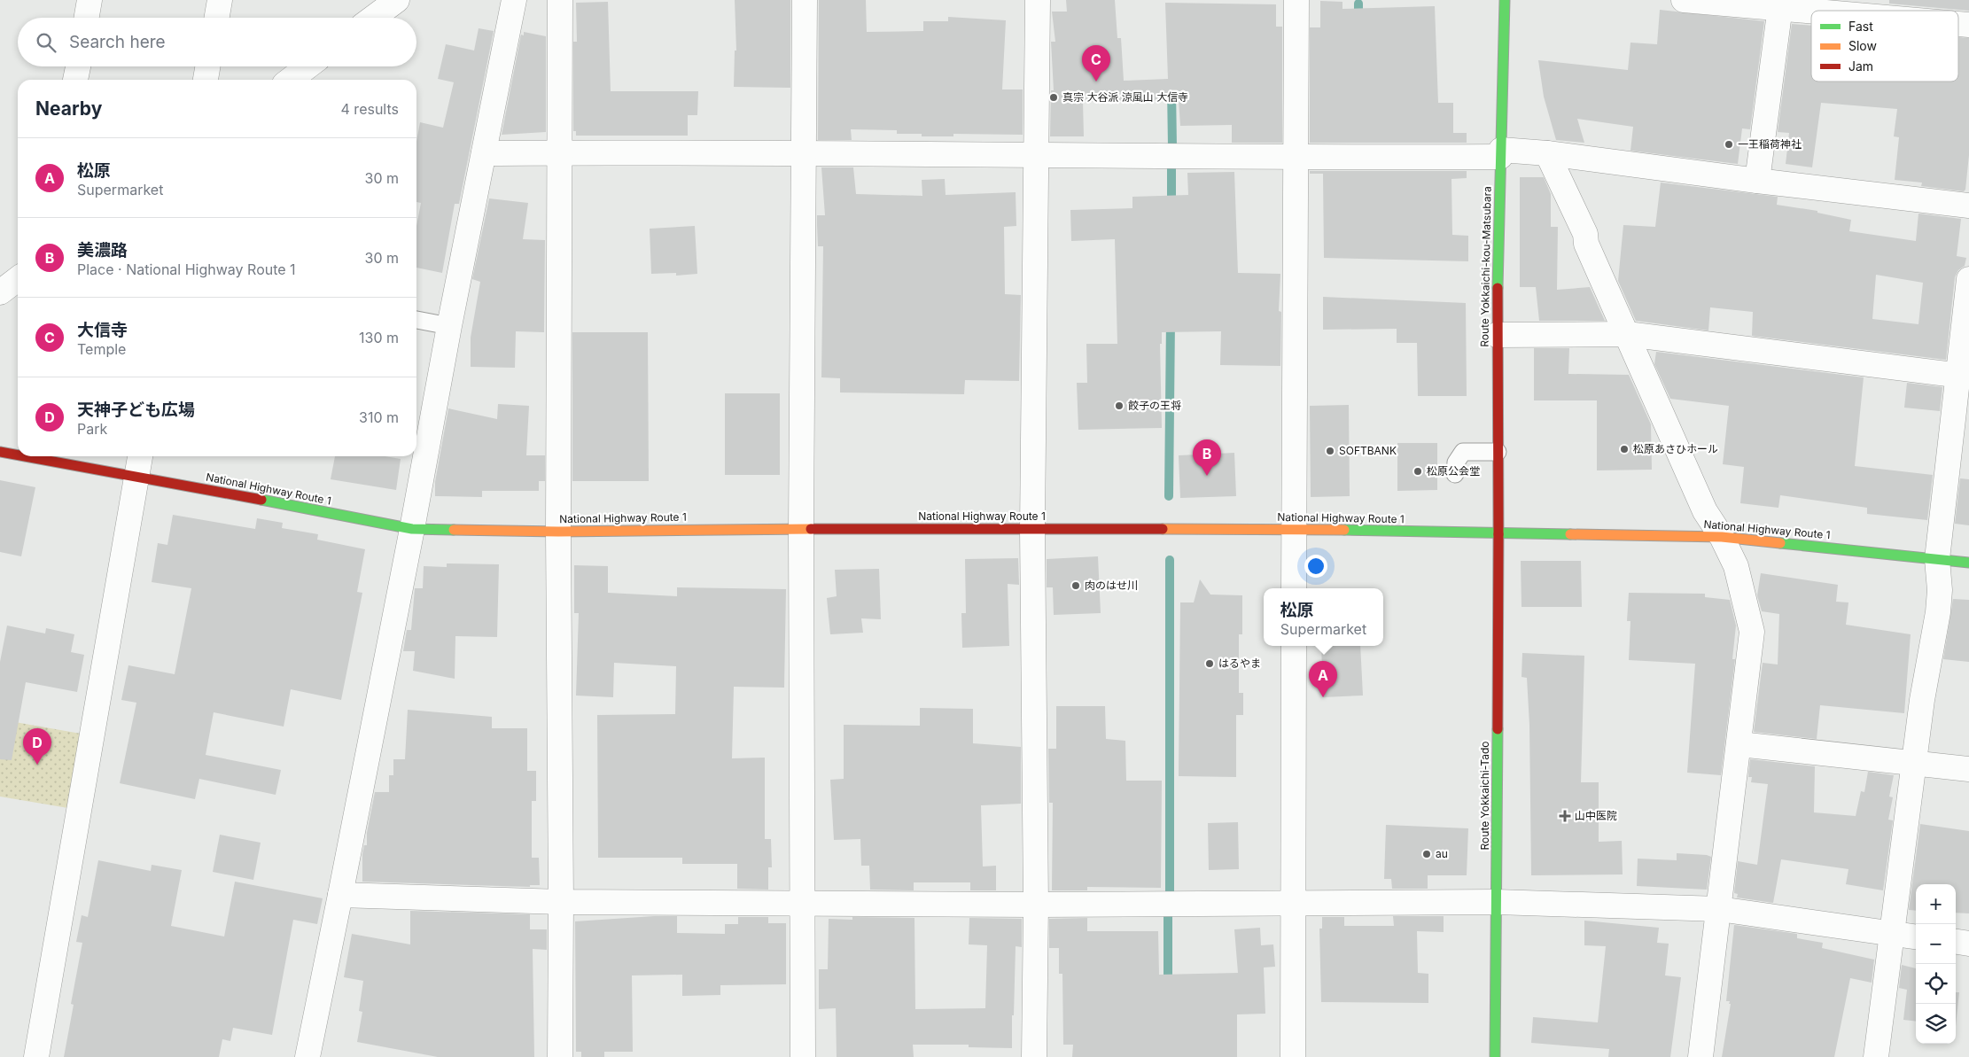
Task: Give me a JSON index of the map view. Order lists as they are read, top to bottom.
{
  "streets": {
    "main road": ["Route Yokkaichi-kou-Matsubara", "National Highway Route 1", "Route Yokkaichi-Tado"]
  },
  "crossings": [
    ["Route Yokkaichi-kou-Matsubara", "National Highway Route 1"],
    ["Route Yokkaichi-kou-Matsubara", "Route Yokkaichi-Tado"],
    ["National Highway Route 1", "Route Yokkaichi-Tado"]
  ],
  "places": {
    "other": [
      "真宗 大谷派 涼風山 大信寺",
      "一王稲荷神社",
      "餃子の王将",
      "松原あさひホール",
      "SOFTBANK",
      "松原公会堂",
      "肉のはせ川",
      "はるやま",
      "au"
    ],
    "health": ["山中医院"]
  },
  "legend": ["Fast", "Slow", "Jam"],
  "page": {
    "search": "Search here",
    "pins": [
      "C",
      "B",
      "A",
      "D"
    ],
    "heading": ["Nearby", "4 results"],
    "list": [
      {
        "mark": "A",
        "name": "松原",
        "note": "Supermarket",
        "value": "30 m"
      },
      {
        "mark": "B",
        "name": "美濃路",
        "note": "Place · National Highway Route 1",
        "value": "30 m"
      },
      {
        "mark": "C",
        "name": "大信寺",
        "note": "Temple",
        "value": "130 m"
      },
      {
        "mark": "D",
        "name": "天神子ども広場",
        "note": "Park",
        "value": "310 m"
      }
    ],
    "popup": ["松原", "Supermarket"],
    "map_buttons": ["+", "−"]
  }
}
